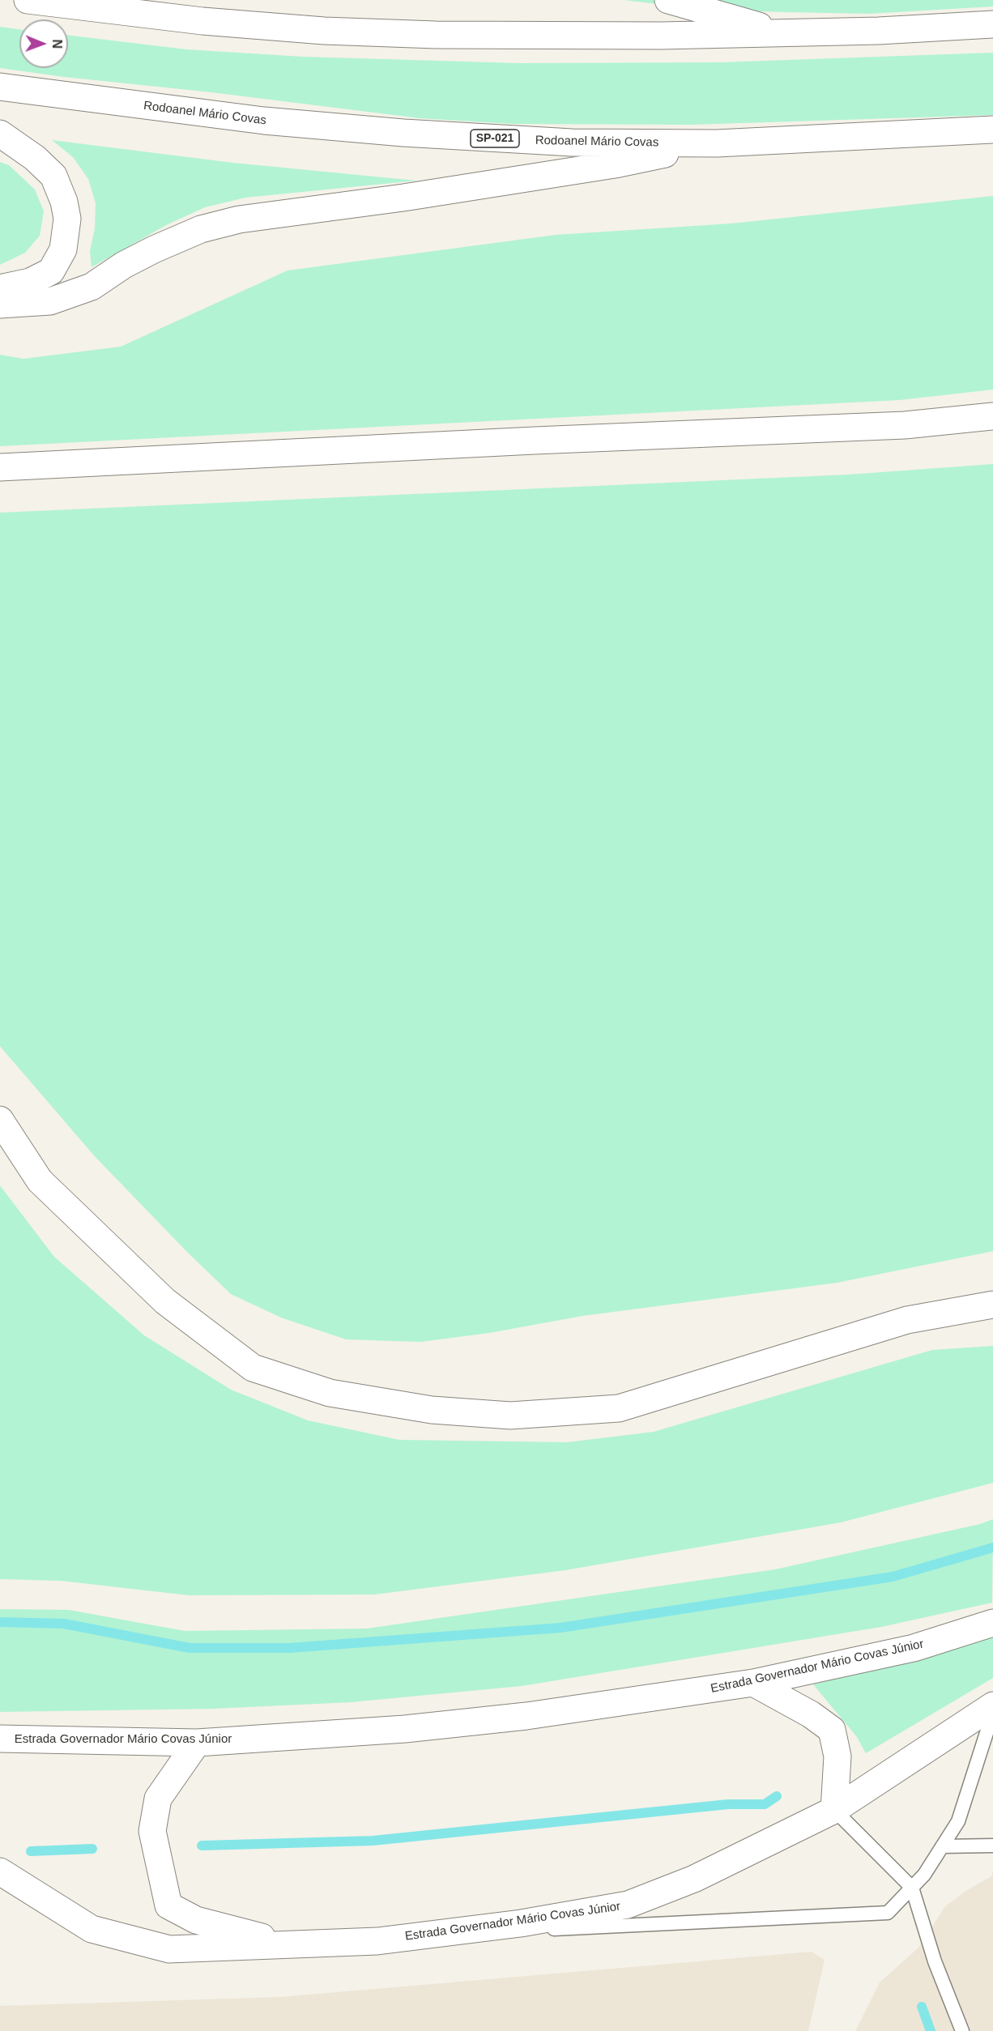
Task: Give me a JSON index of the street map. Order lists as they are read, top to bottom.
{
  "streets": {
    "main road": ["Rodoanel Mário Covas", "SP-021", "Estrada Governador Mário Covas Júnior"]
  },
  "north": "right"
}
